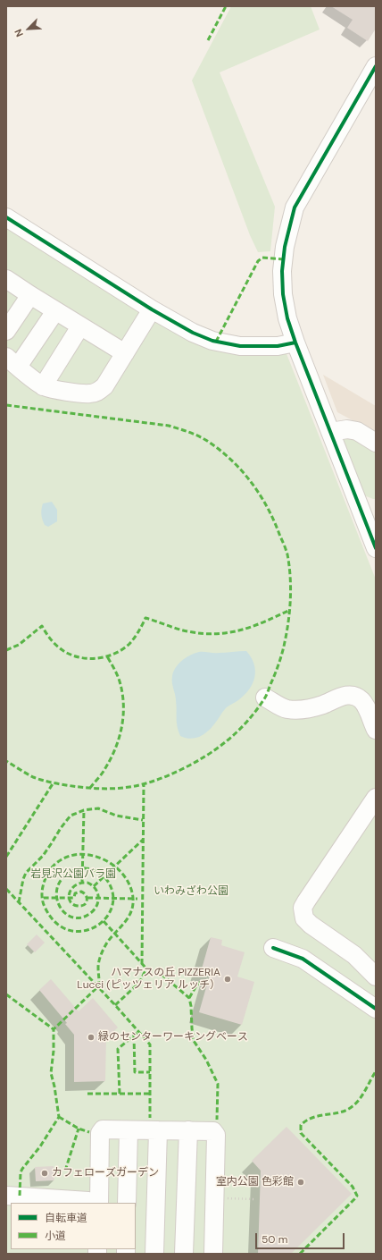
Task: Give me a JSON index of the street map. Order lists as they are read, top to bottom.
{
  "parks": ["岩見沢公園バラ園", "いわみざわ公園"],
  "places": [
    "ハマナスの丘 PIZZERIA Lucci (ピッツェリア ルッチ）",
    "緑のセンターワーキングベース",
    "カフェローズガーデン",
    "室内公園 色彩館"
  ],
  "legend": ["自転車道", "小道"],
  "scale_bar": "50 m",
  "north": "bottom left"
}
